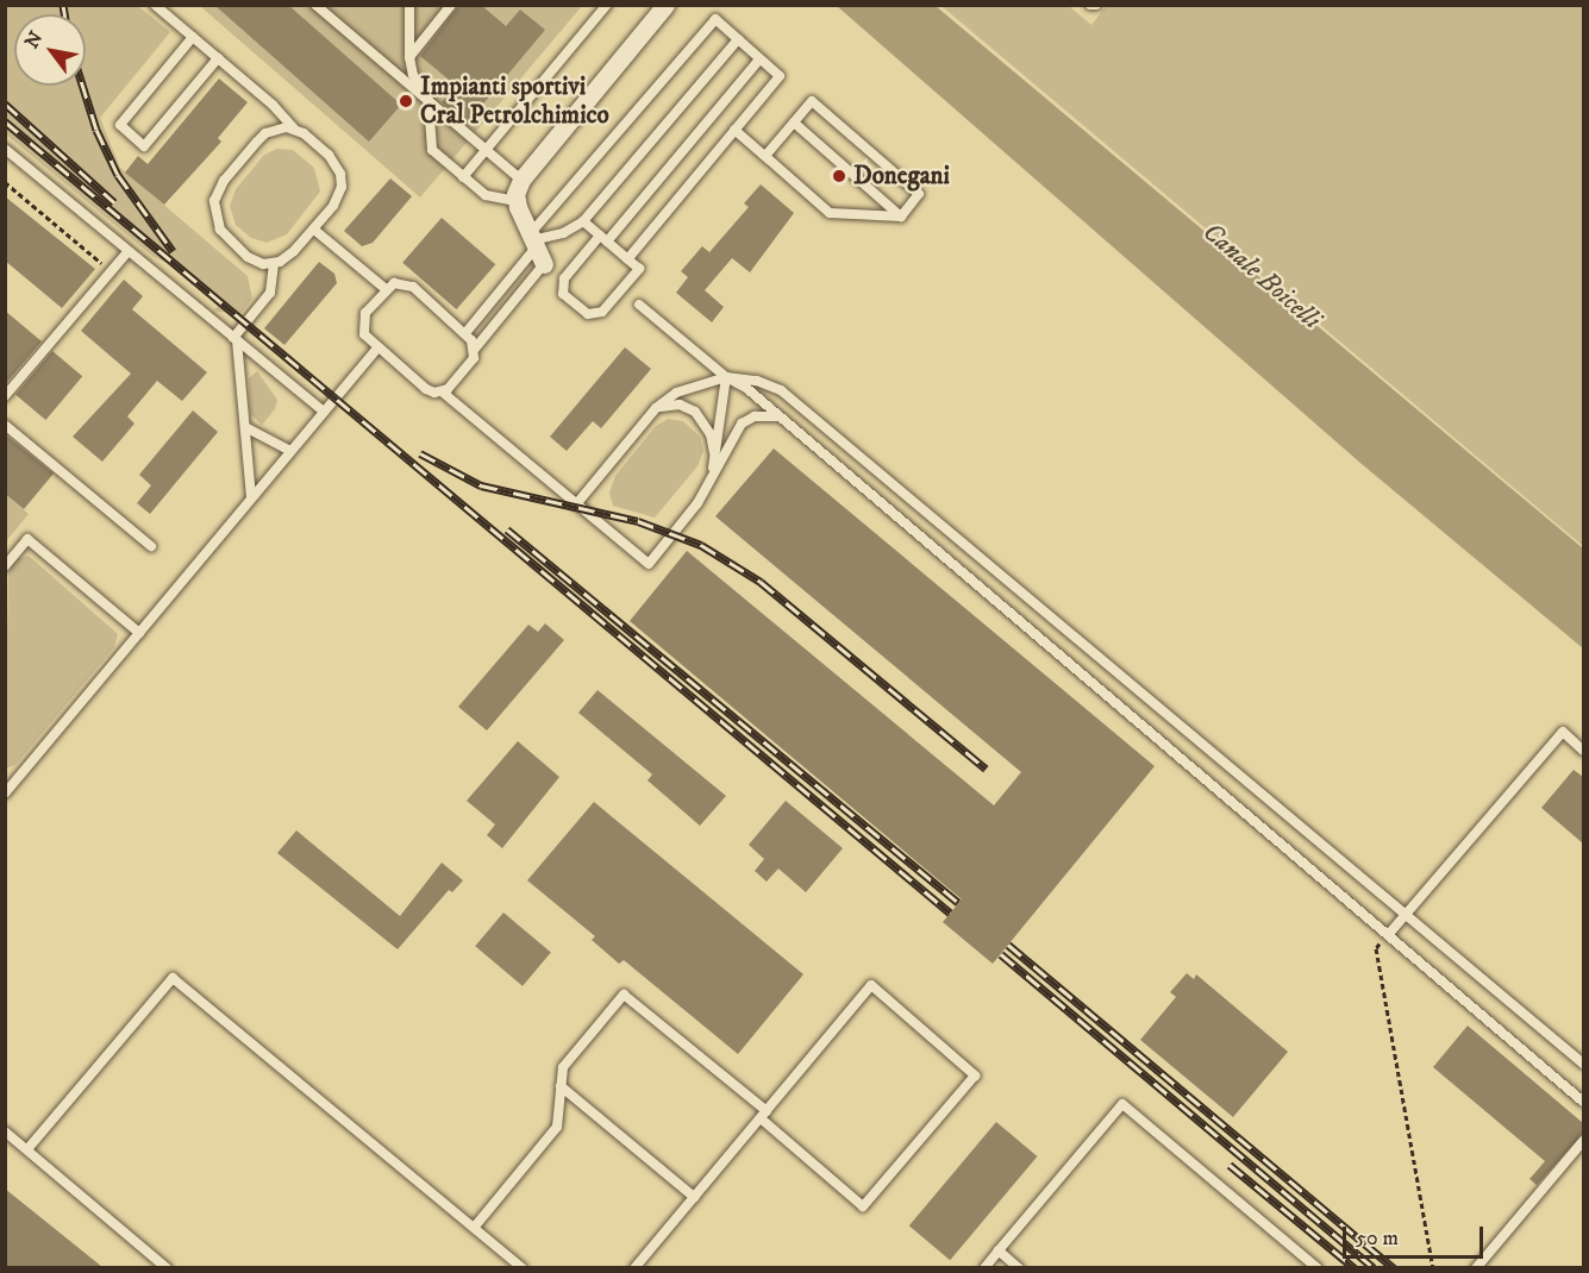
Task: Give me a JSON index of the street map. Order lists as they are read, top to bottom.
{
  "water": ["Canale Boicelli"],
  "places": ["Impianti sportivi Cral Petrolchimico", "Donegani"],
  "scale_bar": "50 m",
  "north": "top left"
}
